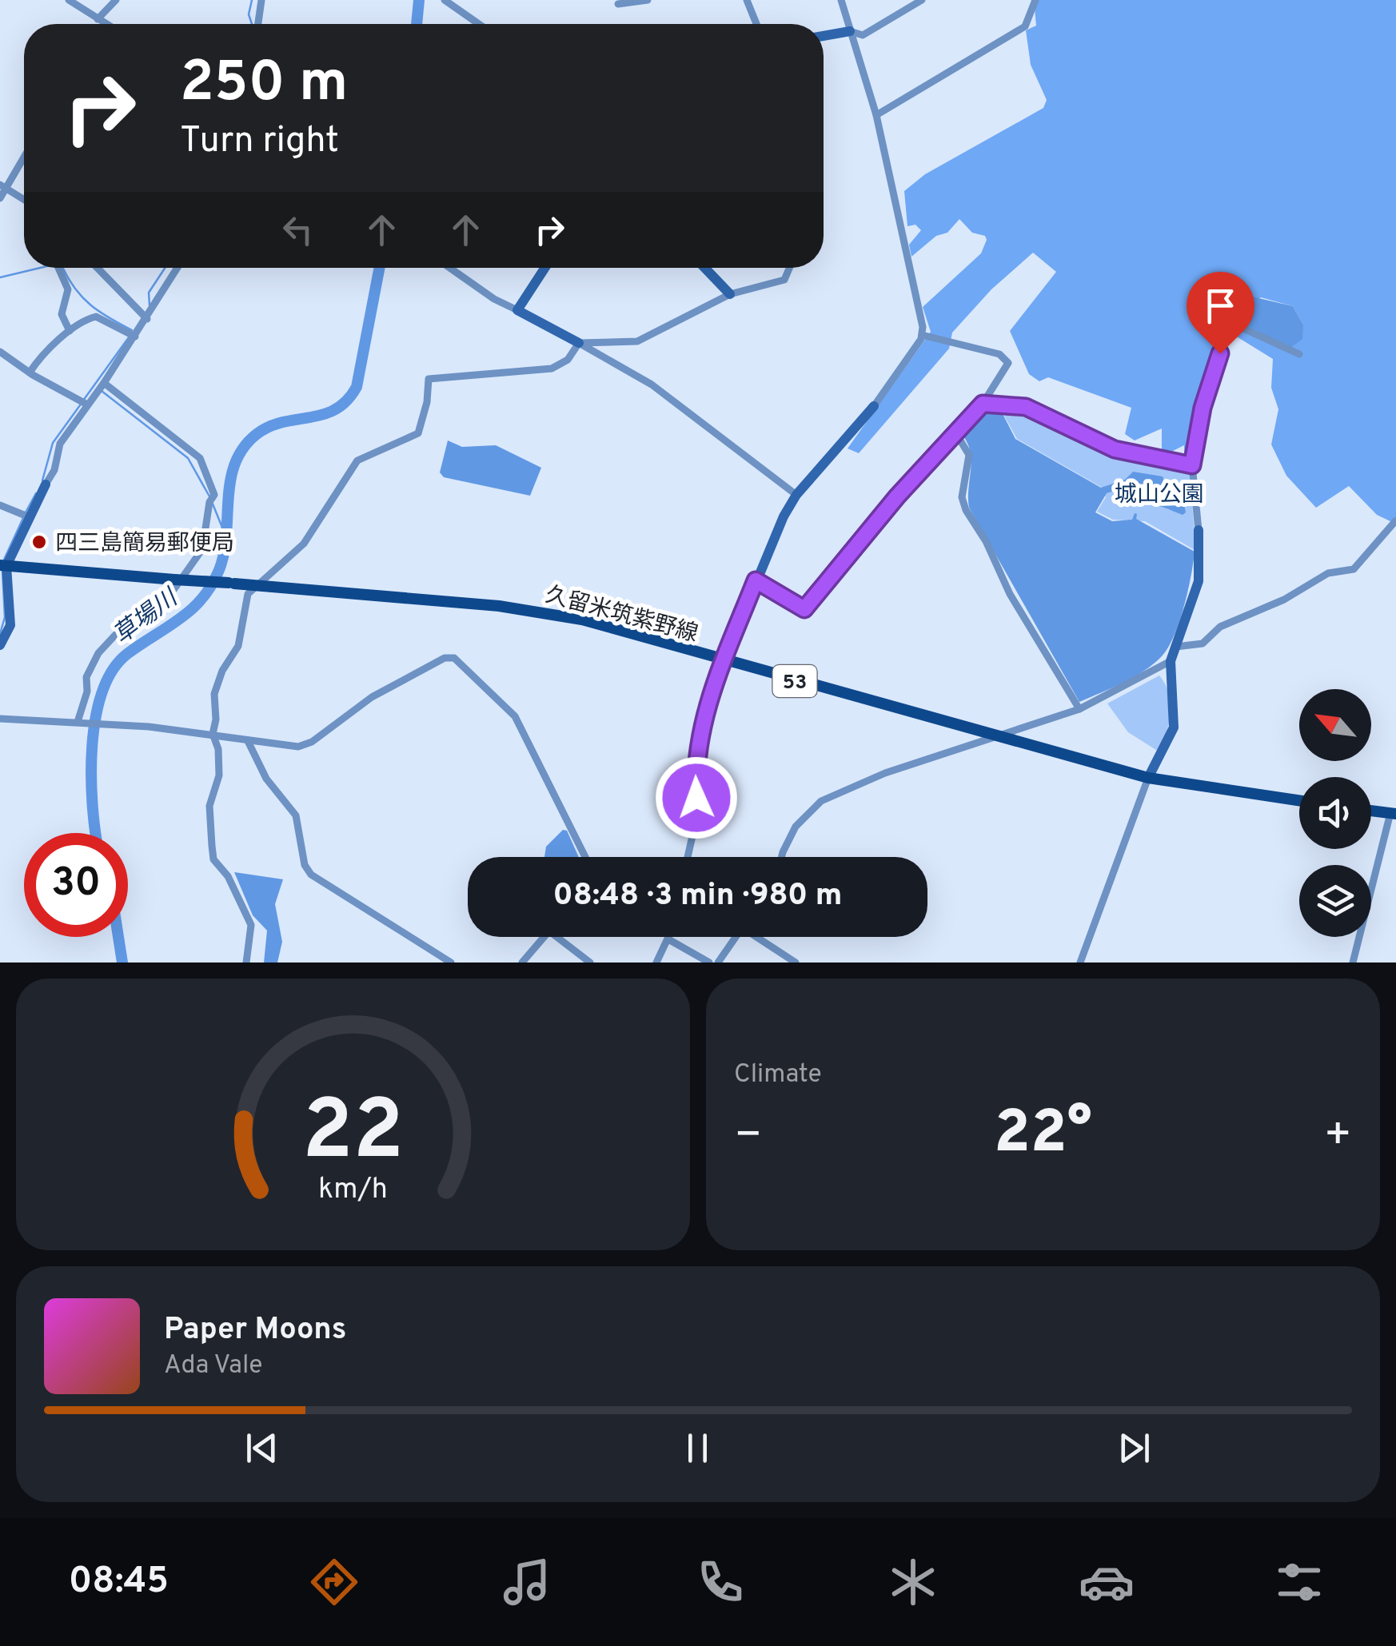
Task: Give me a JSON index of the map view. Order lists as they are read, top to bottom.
{
  "streets": {
    "main road": ["久留米筑紫野線", "53"]
  },
  "water": ["草場川"],
  "parks": ["城山公園"],
  "places": ["四三島簡易郵便局"],
  "north": "top left",
  "page": {
    "turn": ["250 m", "Turn right"],
    "limit": "30",
    "trip": "08:48 · 3 min · 980 m",
    "tile": "Climate",
    "heat": ["−", "22°", "+"],
    "song": ["Paper Moons", "Ada Vale"],
    "tabs": "08:45",
    "gauge": ["22", "km/h"]
  }
}
